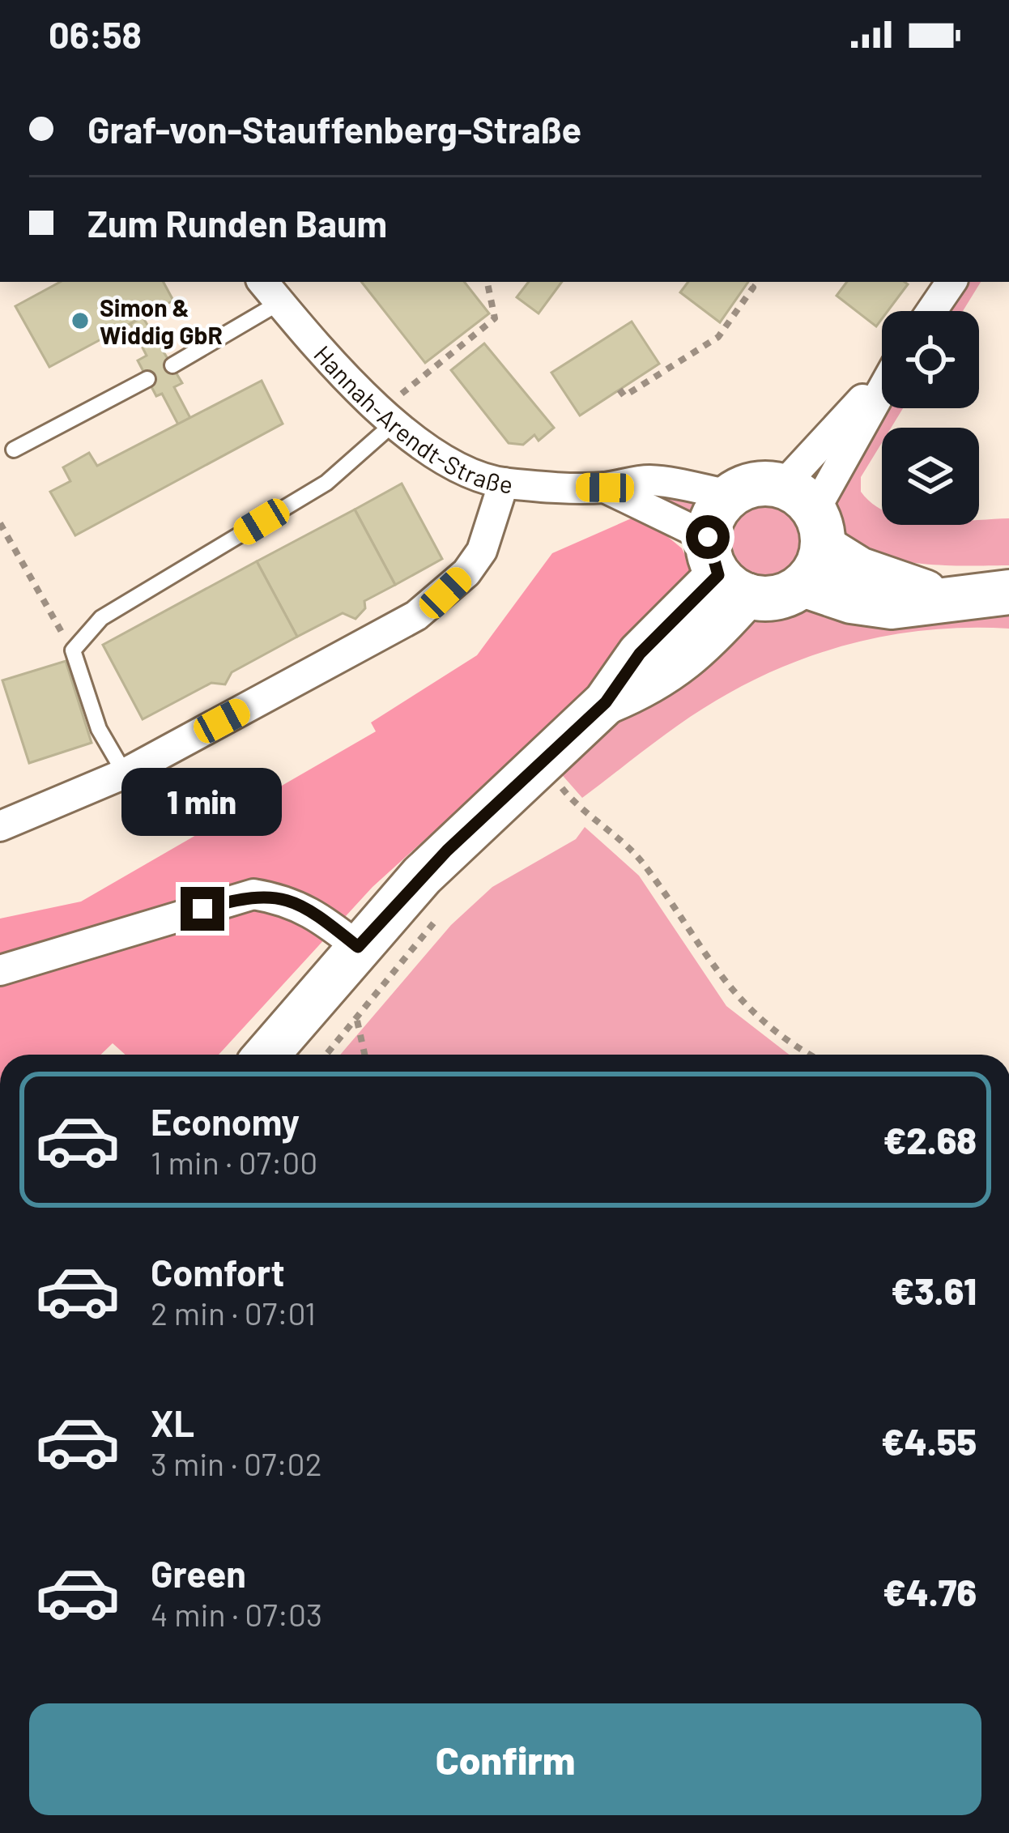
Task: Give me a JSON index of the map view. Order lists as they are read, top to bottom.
{
  "streets": {
    "street": ["Hannah-Arendt-Straße"]
  },
  "places": ["Simon & Widdig GbR"],
  "page": {
    "status": "06:58",
    "banner": ["Graf-von-Stauffenberg-Straße", "Zum Runden Baum"],
    "bubble": "1 min",
    "list": [
      {
        "name": "Economy",
        "note": "1 min · 07:00",
        "value": "€2.68"
      },
      {
        "name": "Comfort",
        "note": "2 min · 07:01",
        "value": "€3.61"
      },
      {
        "name": "XL",
        "note": "3 min · 07:02",
        "value": "€4.55"
      },
      {
        "name": "Green",
        "note": "4 min · 07:03",
        "value": "€4.76"
      }
    ],
    "buttons": "Confirm"
  }
}
